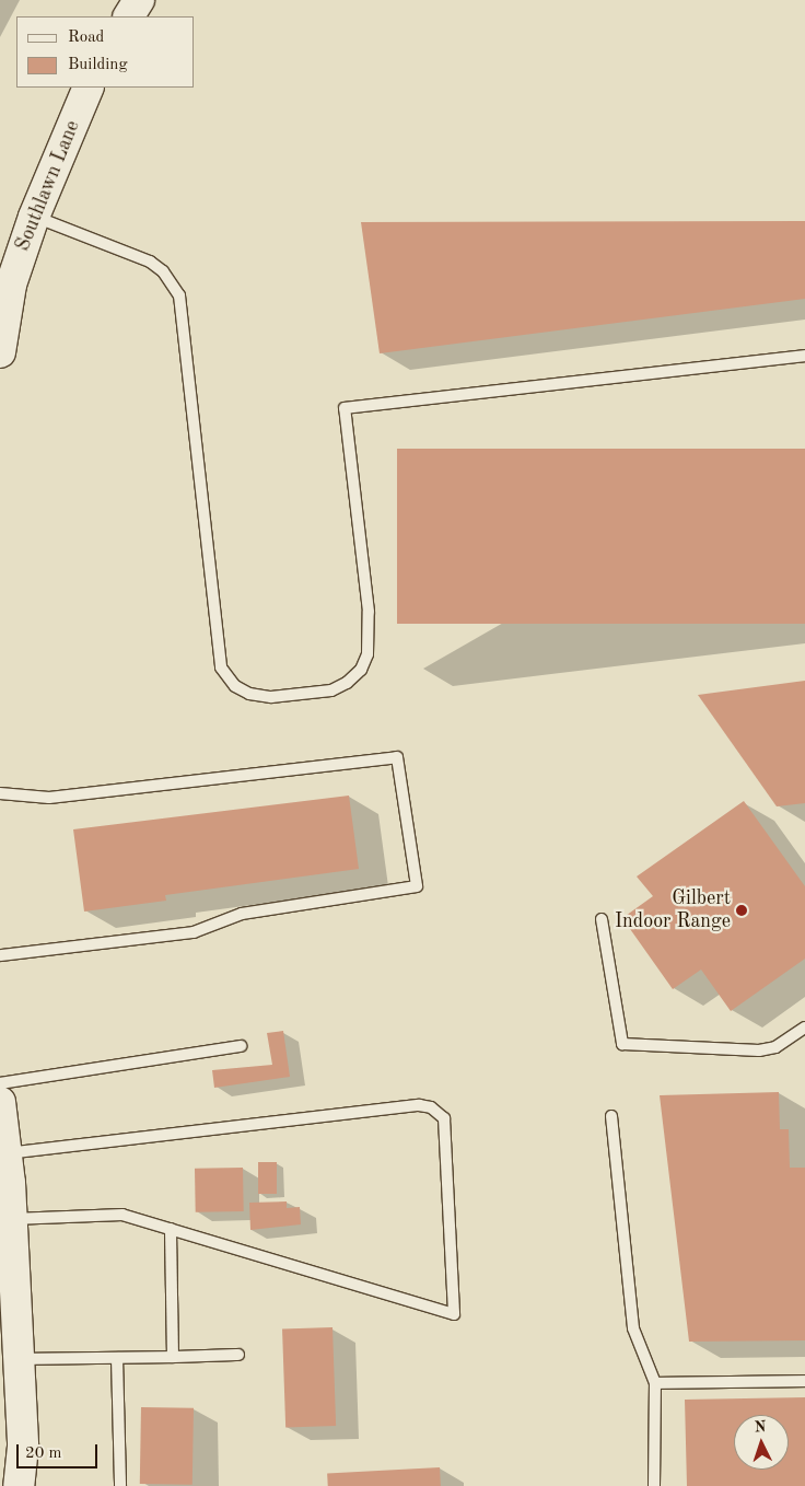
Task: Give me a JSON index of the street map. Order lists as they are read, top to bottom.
{
  "streets": {
    "street": ["Southlawn Lane"]
  },
  "places": ["Gilbert Indoor Range"],
  "legend": ["Road", "Building"],
  "scale_bar": "20 m",
  "north": "top"
}
